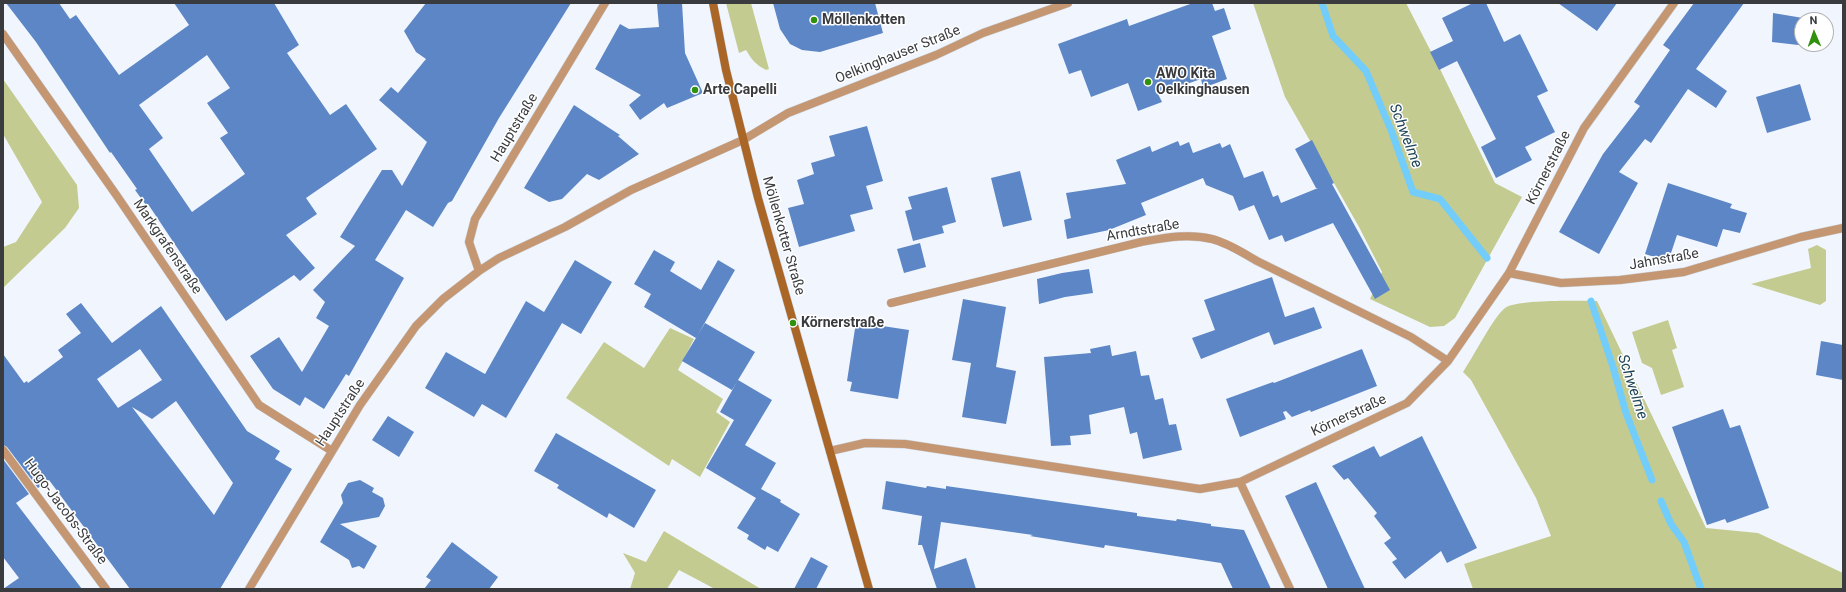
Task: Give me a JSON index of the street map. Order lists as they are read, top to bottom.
{
  "streets": {
    "main road": ["Möllenkotter Straße"],
    "street": [
      "Oelkinghauser Straße",
      "Hauptstraße",
      "Körnerstraße",
      "Arndtstraße",
      "Markgrafenstraße",
      "Jahnstraße",
      "Hugo-Jacobs-Straße"
    ]
  },
  "crossings": [
    ["Oelkinghauser Straße", "Hauptstraße"],
    ["Oelkinghauser Straße", "Möllenkotter Straße"],
    ["Hauptstraße", "Möllenkotter Straße"],
    ["Hauptstraße", "Markgrafenstraße"],
    ["Körnerstraße", "Arndtstraße"],
    ["Körnerstraße", "Möllenkotter Straße"],
    ["Körnerstraße", "Jahnstraße"]
  ],
  "water": ["Schwelme"],
  "places": [
    "Möllenkotten",
    "AWO Kita Oelkinghausen",
    "Arte Capelli",
    "Körnerstraße"
  ],
  "north": "top"
}
